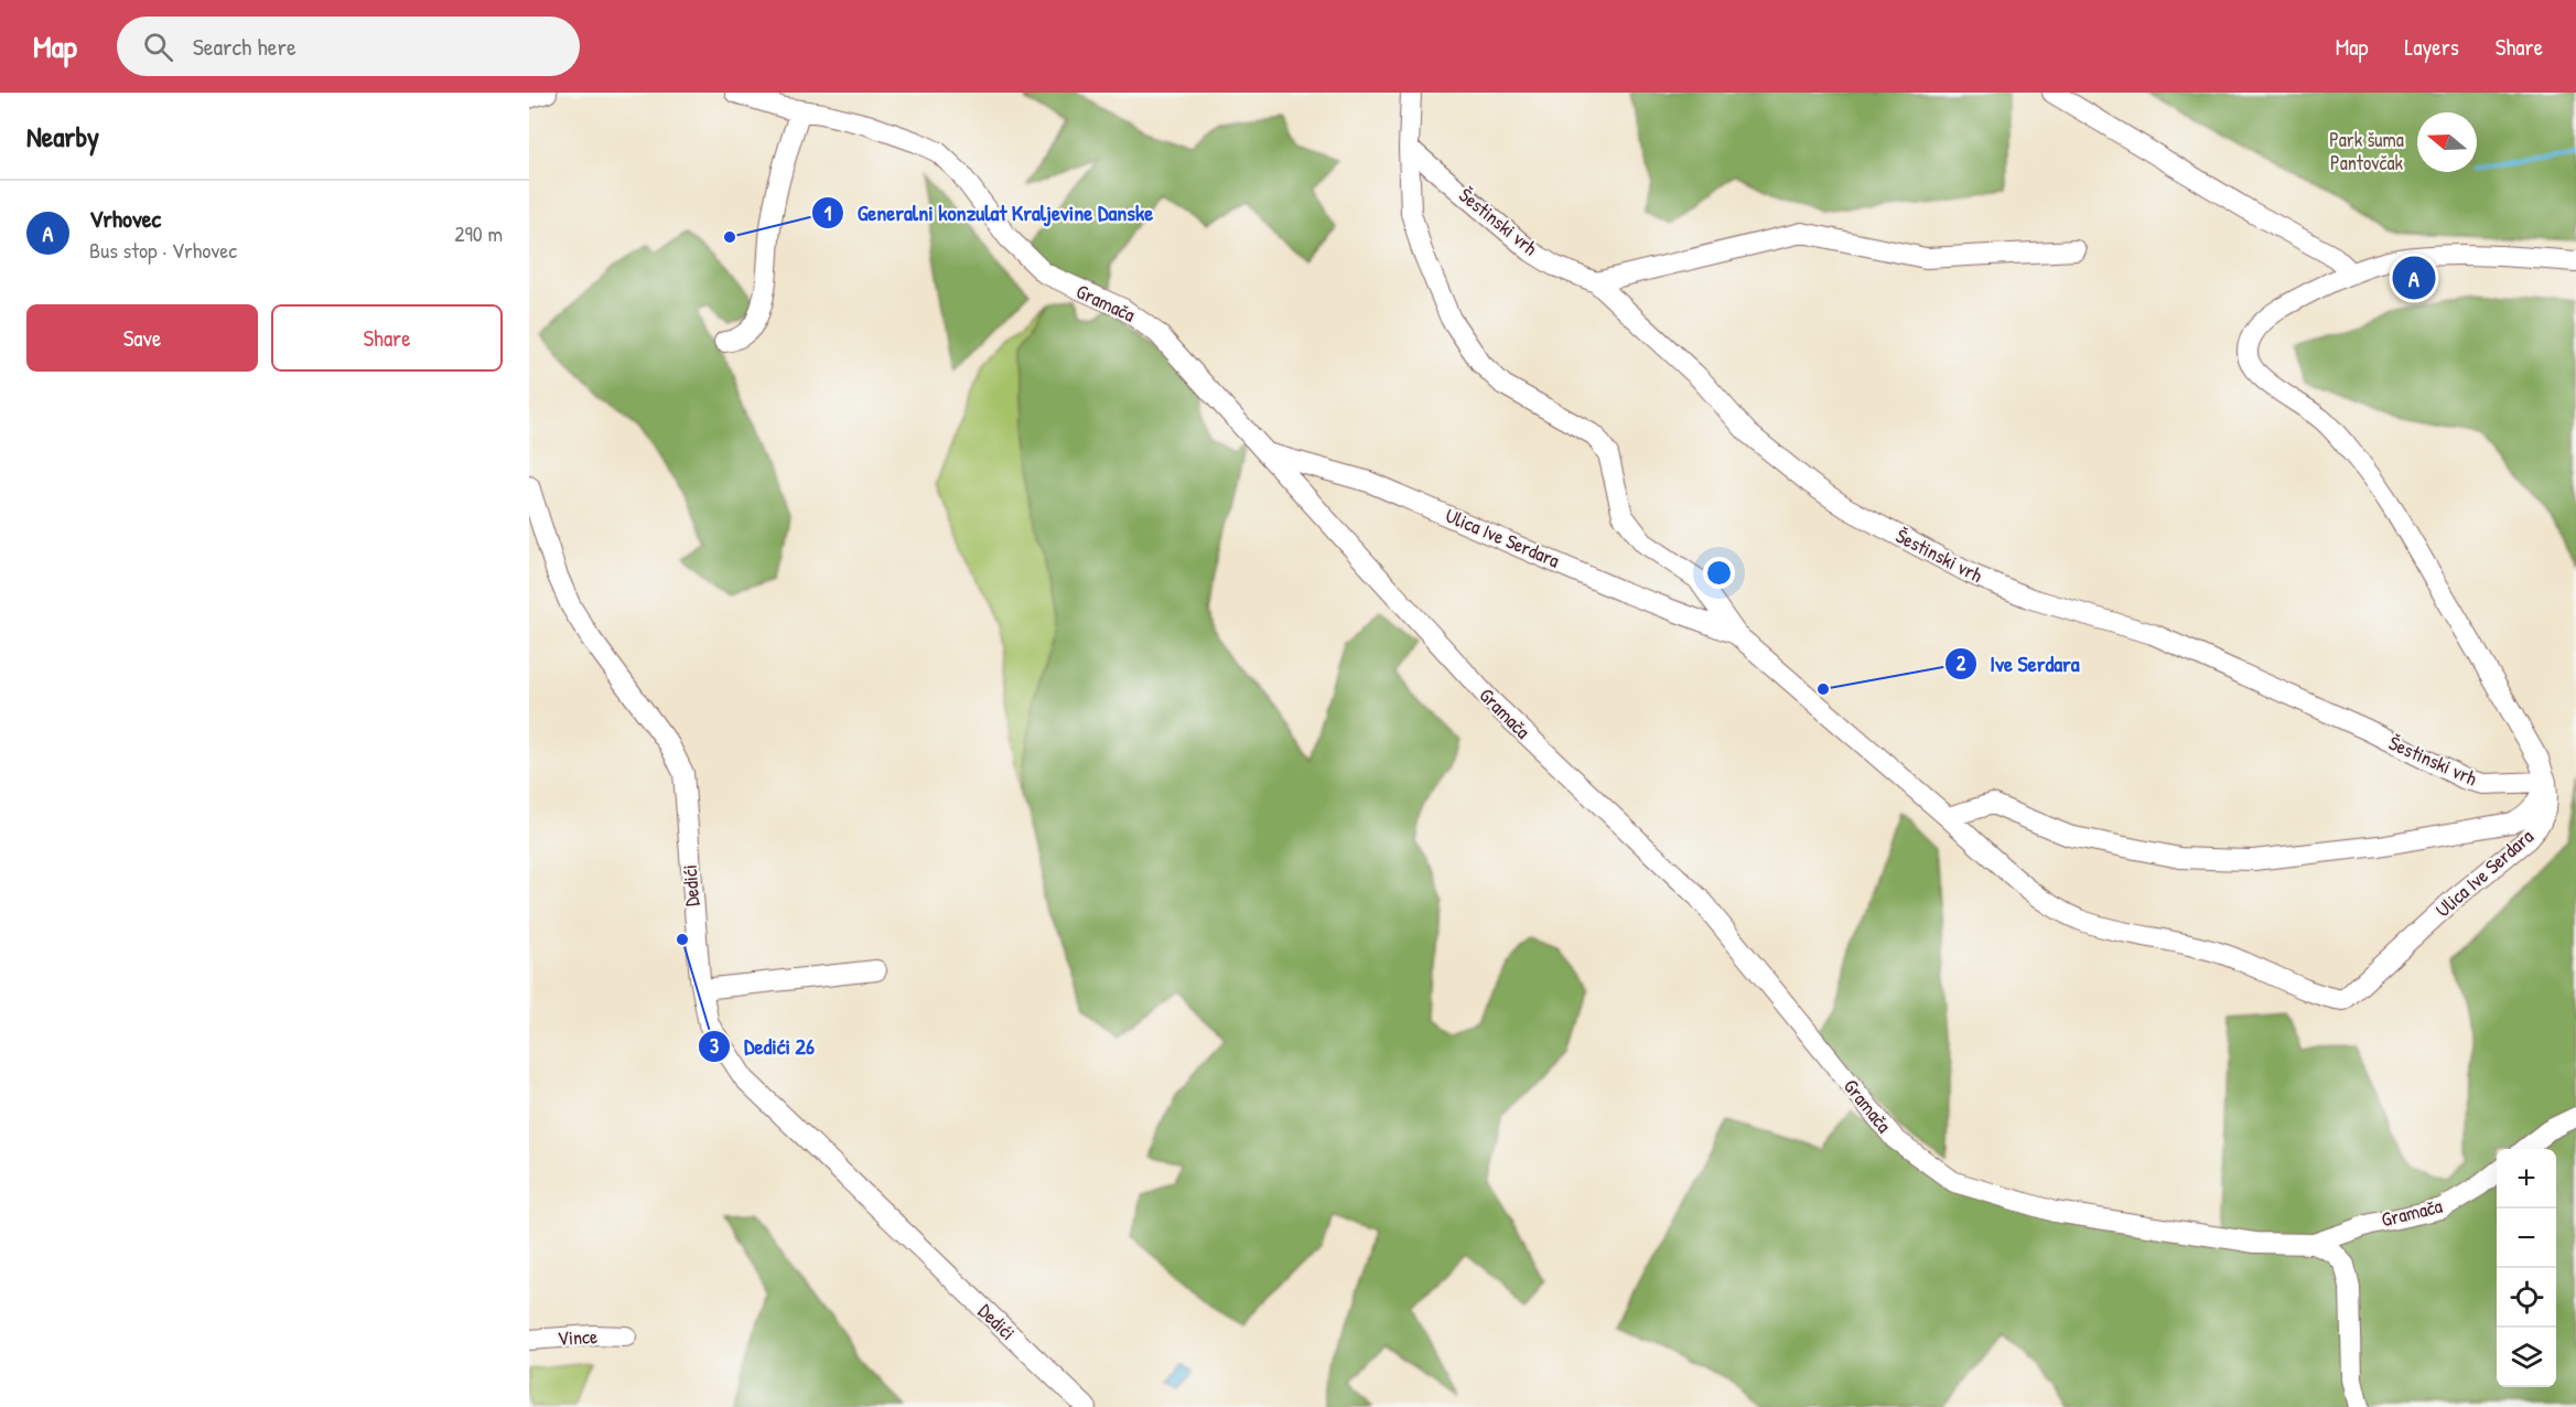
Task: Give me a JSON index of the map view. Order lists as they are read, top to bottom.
{
  "streets": {
    "street": [
      "Šestinski vrh",
      "Gramača",
      "Ulica Ive Serdara",
      "Dedići",
      "Vince"
    ]
  },
  "crossings": [
    ["Šestinski vrh", "Ulica Ive Serdara"],
    ["Gramača", "Ulica Ive Serdara"]
  ],
  "parks": ["Park šuma Pantovčak"],
  "places": ["Generalni konzulat Kraljevine Danske", "Ive Serdara", "Dedići 26"],
  "north": "left",
  "page": {
    "header": "Map",
    "search": "Search here",
    "nav": ["Map", "Layers", "Share"],
    "heading": "Nearby",
    "list": [
      {
        "mark": "A",
        "name": "Vrhovec",
        "note": "Bus stop · Vrhovec",
        "value": "290 m"
      }
    ],
    "pins": "A",
    "buttons": ["Save", "Share"],
    "map_buttons": ["+", "−"]
  }
}
